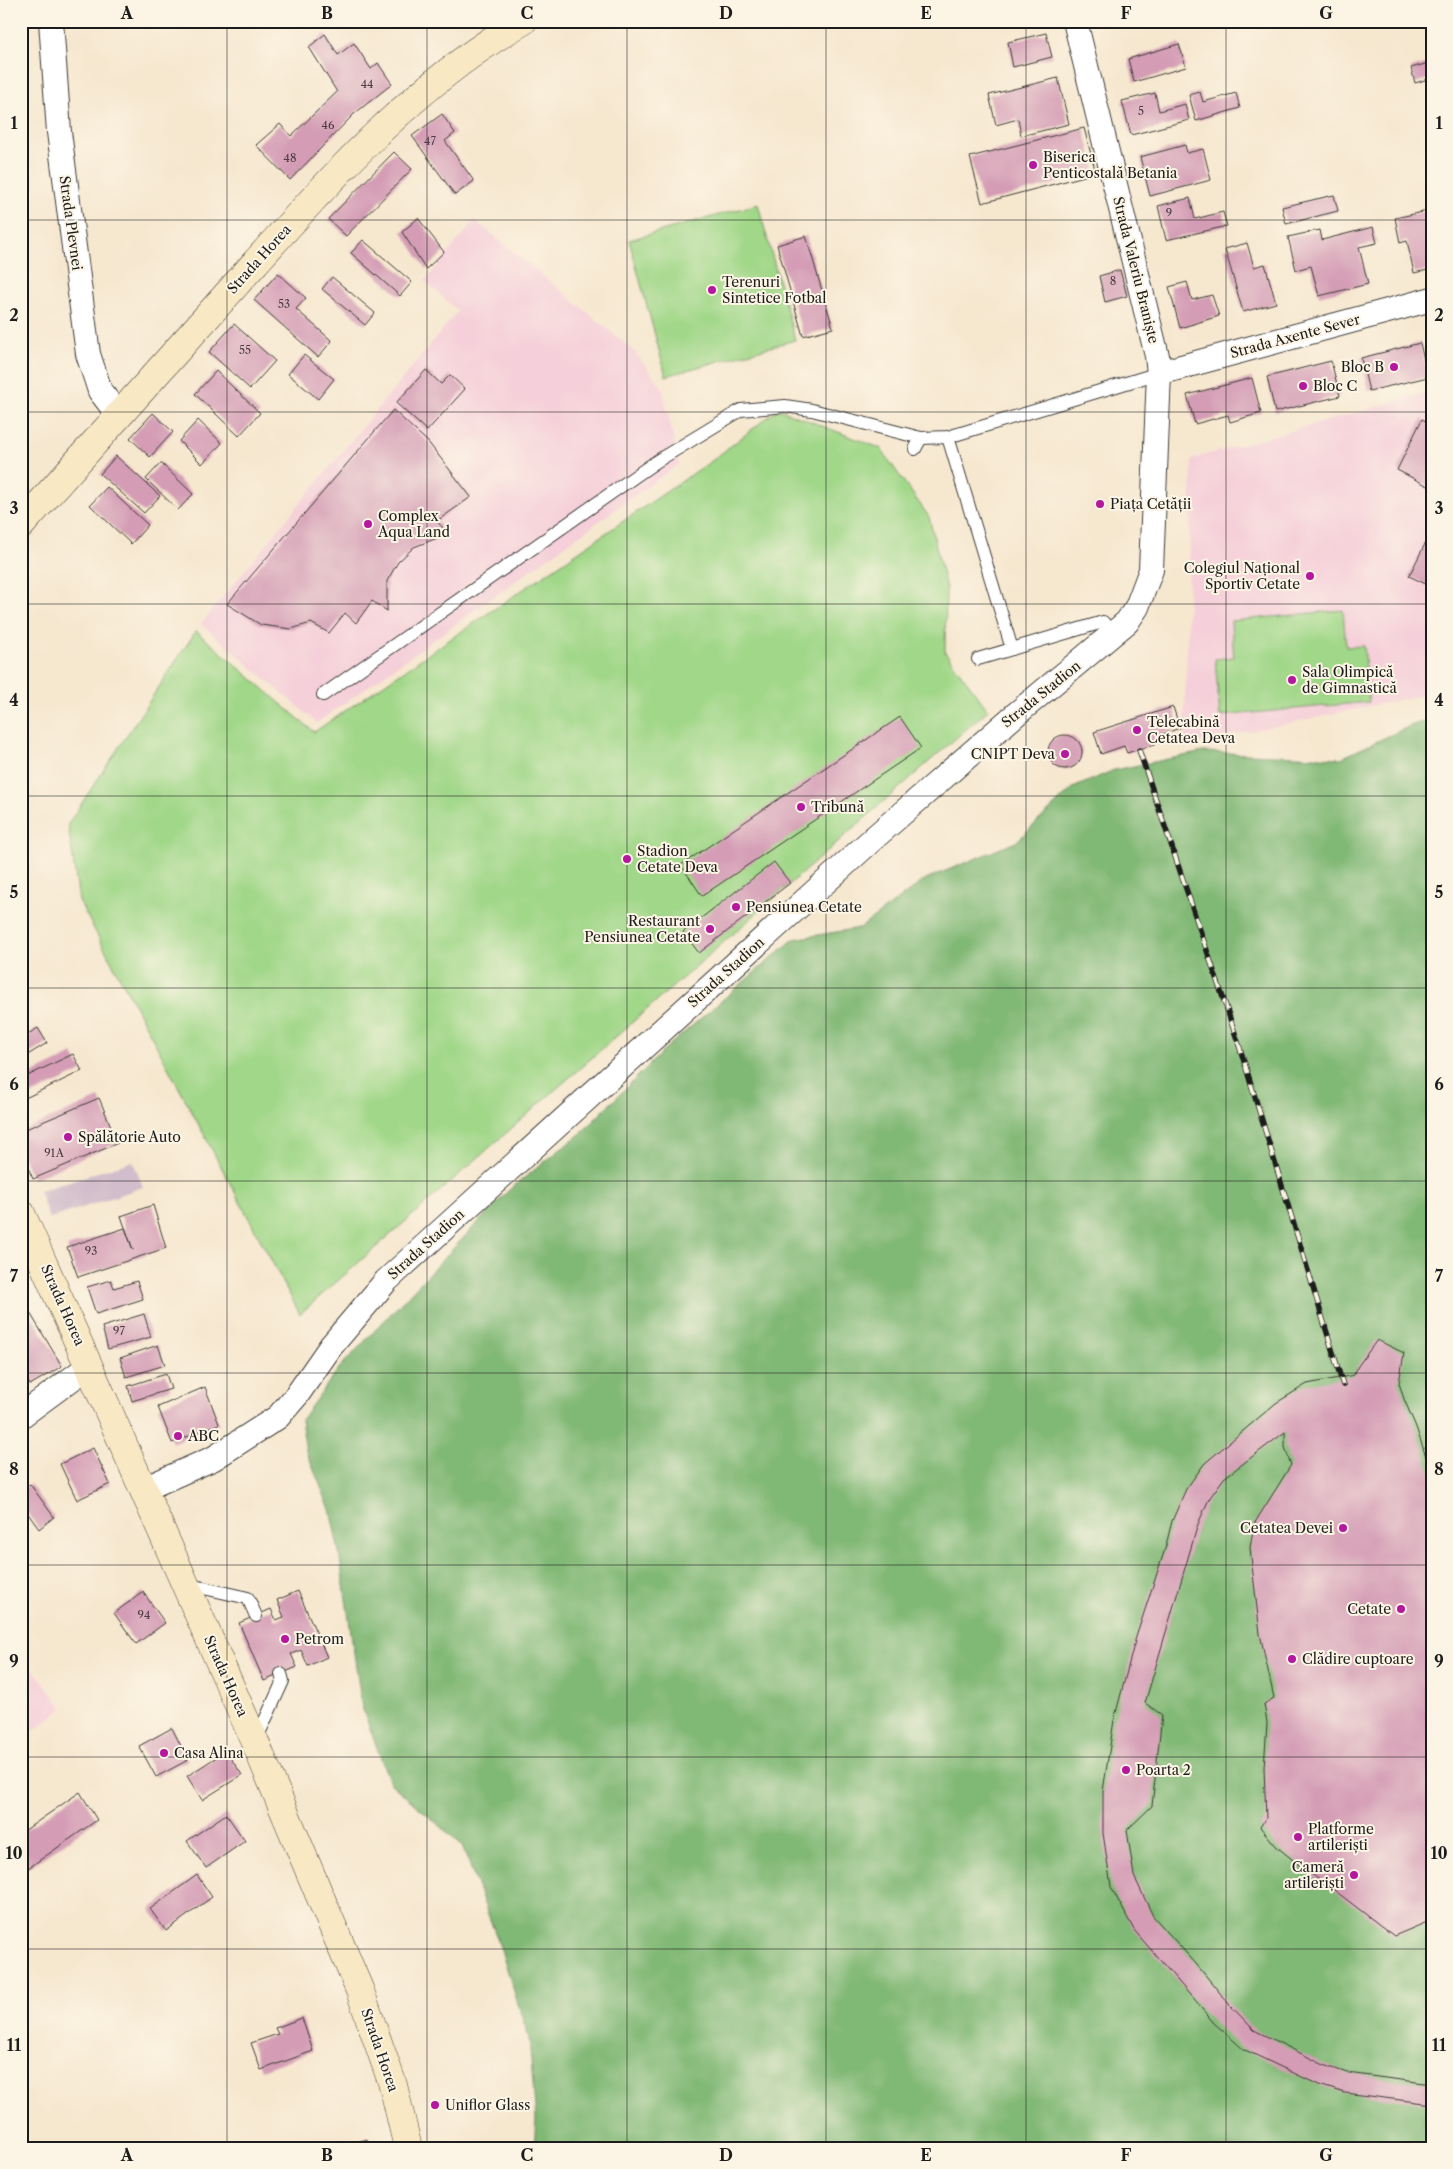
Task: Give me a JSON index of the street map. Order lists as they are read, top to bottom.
{
  "streets": {
    "main road": ["Strada Horea"],
    "street": [
      "Strada Plevnei",
      "Strada Valeriu Braniște",
      "Strada Axente Sever",
      "Strada Stadion"
    ]
  },
  "crossings": [
    ["Strada Plevnei", "Strada Horea"],
    ["Strada Horea", "Strada Stadion"],
    ["Strada Valeriu Braniște", "Strada Axente Sever"],
    ["Strada Valeriu Braniște", "Strada Stadion"],
    ["Strada Axente Sever", "Strada Stadion"]
  ],
  "places": [
    "Biserica Penticostală Betania",
    "Terenuri Sintetice Fotbal",
    "Bloc B",
    "Bloc C",
    "Piața Cetății",
    "Complex Aqua Land",
    "Colegiul Național Sportiv Cetate",
    "Sala Olimpică de Gimnastică",
    "Telecabină Cetatea Deva",
    "CNIPT Deva",
    "Tribună",
    "Stadion Cetate Deva",
    "Pensiunea Cetate",
    "Restaurant Pensiunea Cetate",
    "Spălătorie Auto",
    "ABC",
    "Cetatea Devei",
    "Cetate",
    "Petrom",
    "Clădire cuptoare",
    "Casa Alina",
    "Poarta 2",
    "Platforme artileriști",
    "Cameră artileriști",
    "Uniflor Glass"
  ],
  "house_numbers": [
    "44",
    "5",
    "46",
    "47",
    "48",
    "9",
    "8",
    "53",
    "55",
    "91A",
    "93",
    "97",
    "94"
  ],
  "grid": {
    "columns": [
      "A",
      "B",
      "C",
      "D",
      "E",
      "F",
      "G"
    ],
    "rows": [
      "1",
      "2",
      "3",
      "4",
      "5",
      "6",
      "7",
      "8",
      "9",
      "10",
      "11"
    ]
  }
}
